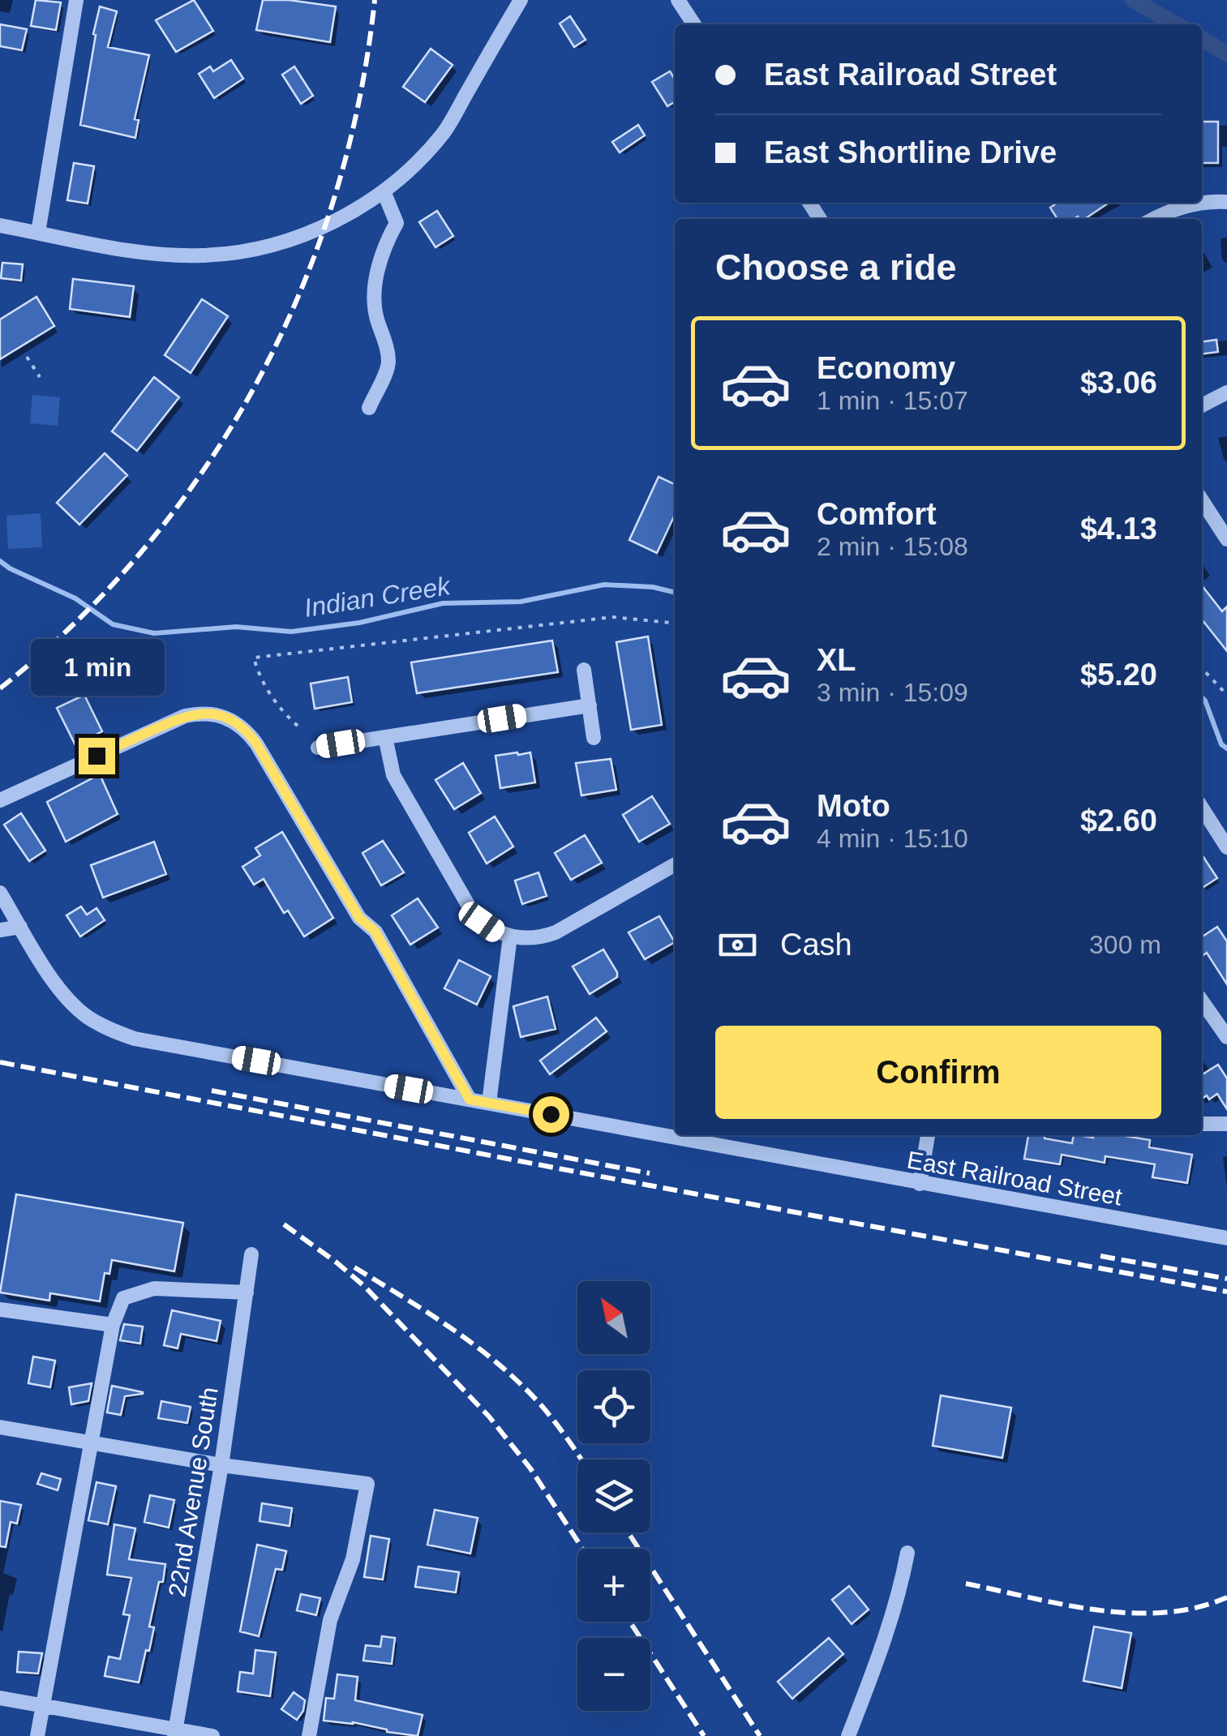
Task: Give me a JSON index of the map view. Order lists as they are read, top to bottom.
{
  "streets": {
    "street": ["East Railroad Street", "22nd Avenue South"]
  },
  "water": ["Indian Creek"],
  "north": "top left",
  "page": {
    "banner": ["East Railroad Street", "East Shortline Drive"],
    "heading": "Choose a ride",
    "list": [
      {
        "name": "Economy",
        "note": "1 min · 15:07",
        "value": "$3.06"
      },
      {
        "name": "Comfort",
        "note": "2 min · 15:08",
        "value": "$4.13"
      },
      {
        "name": "XL",
        "note": "3 min · 15:09",
        "value": "$5.20"
      },
      {
        "name": "Moto",
        "note": "4 min · 15:10",
        "value": "$2.60"
      }
    ],
    "bubble": "1 min",
    "pay": ["Cash", "300 m"],
    "buttons": "Confirm",
    "map_buttons": ["+", "−"]
  }
}
